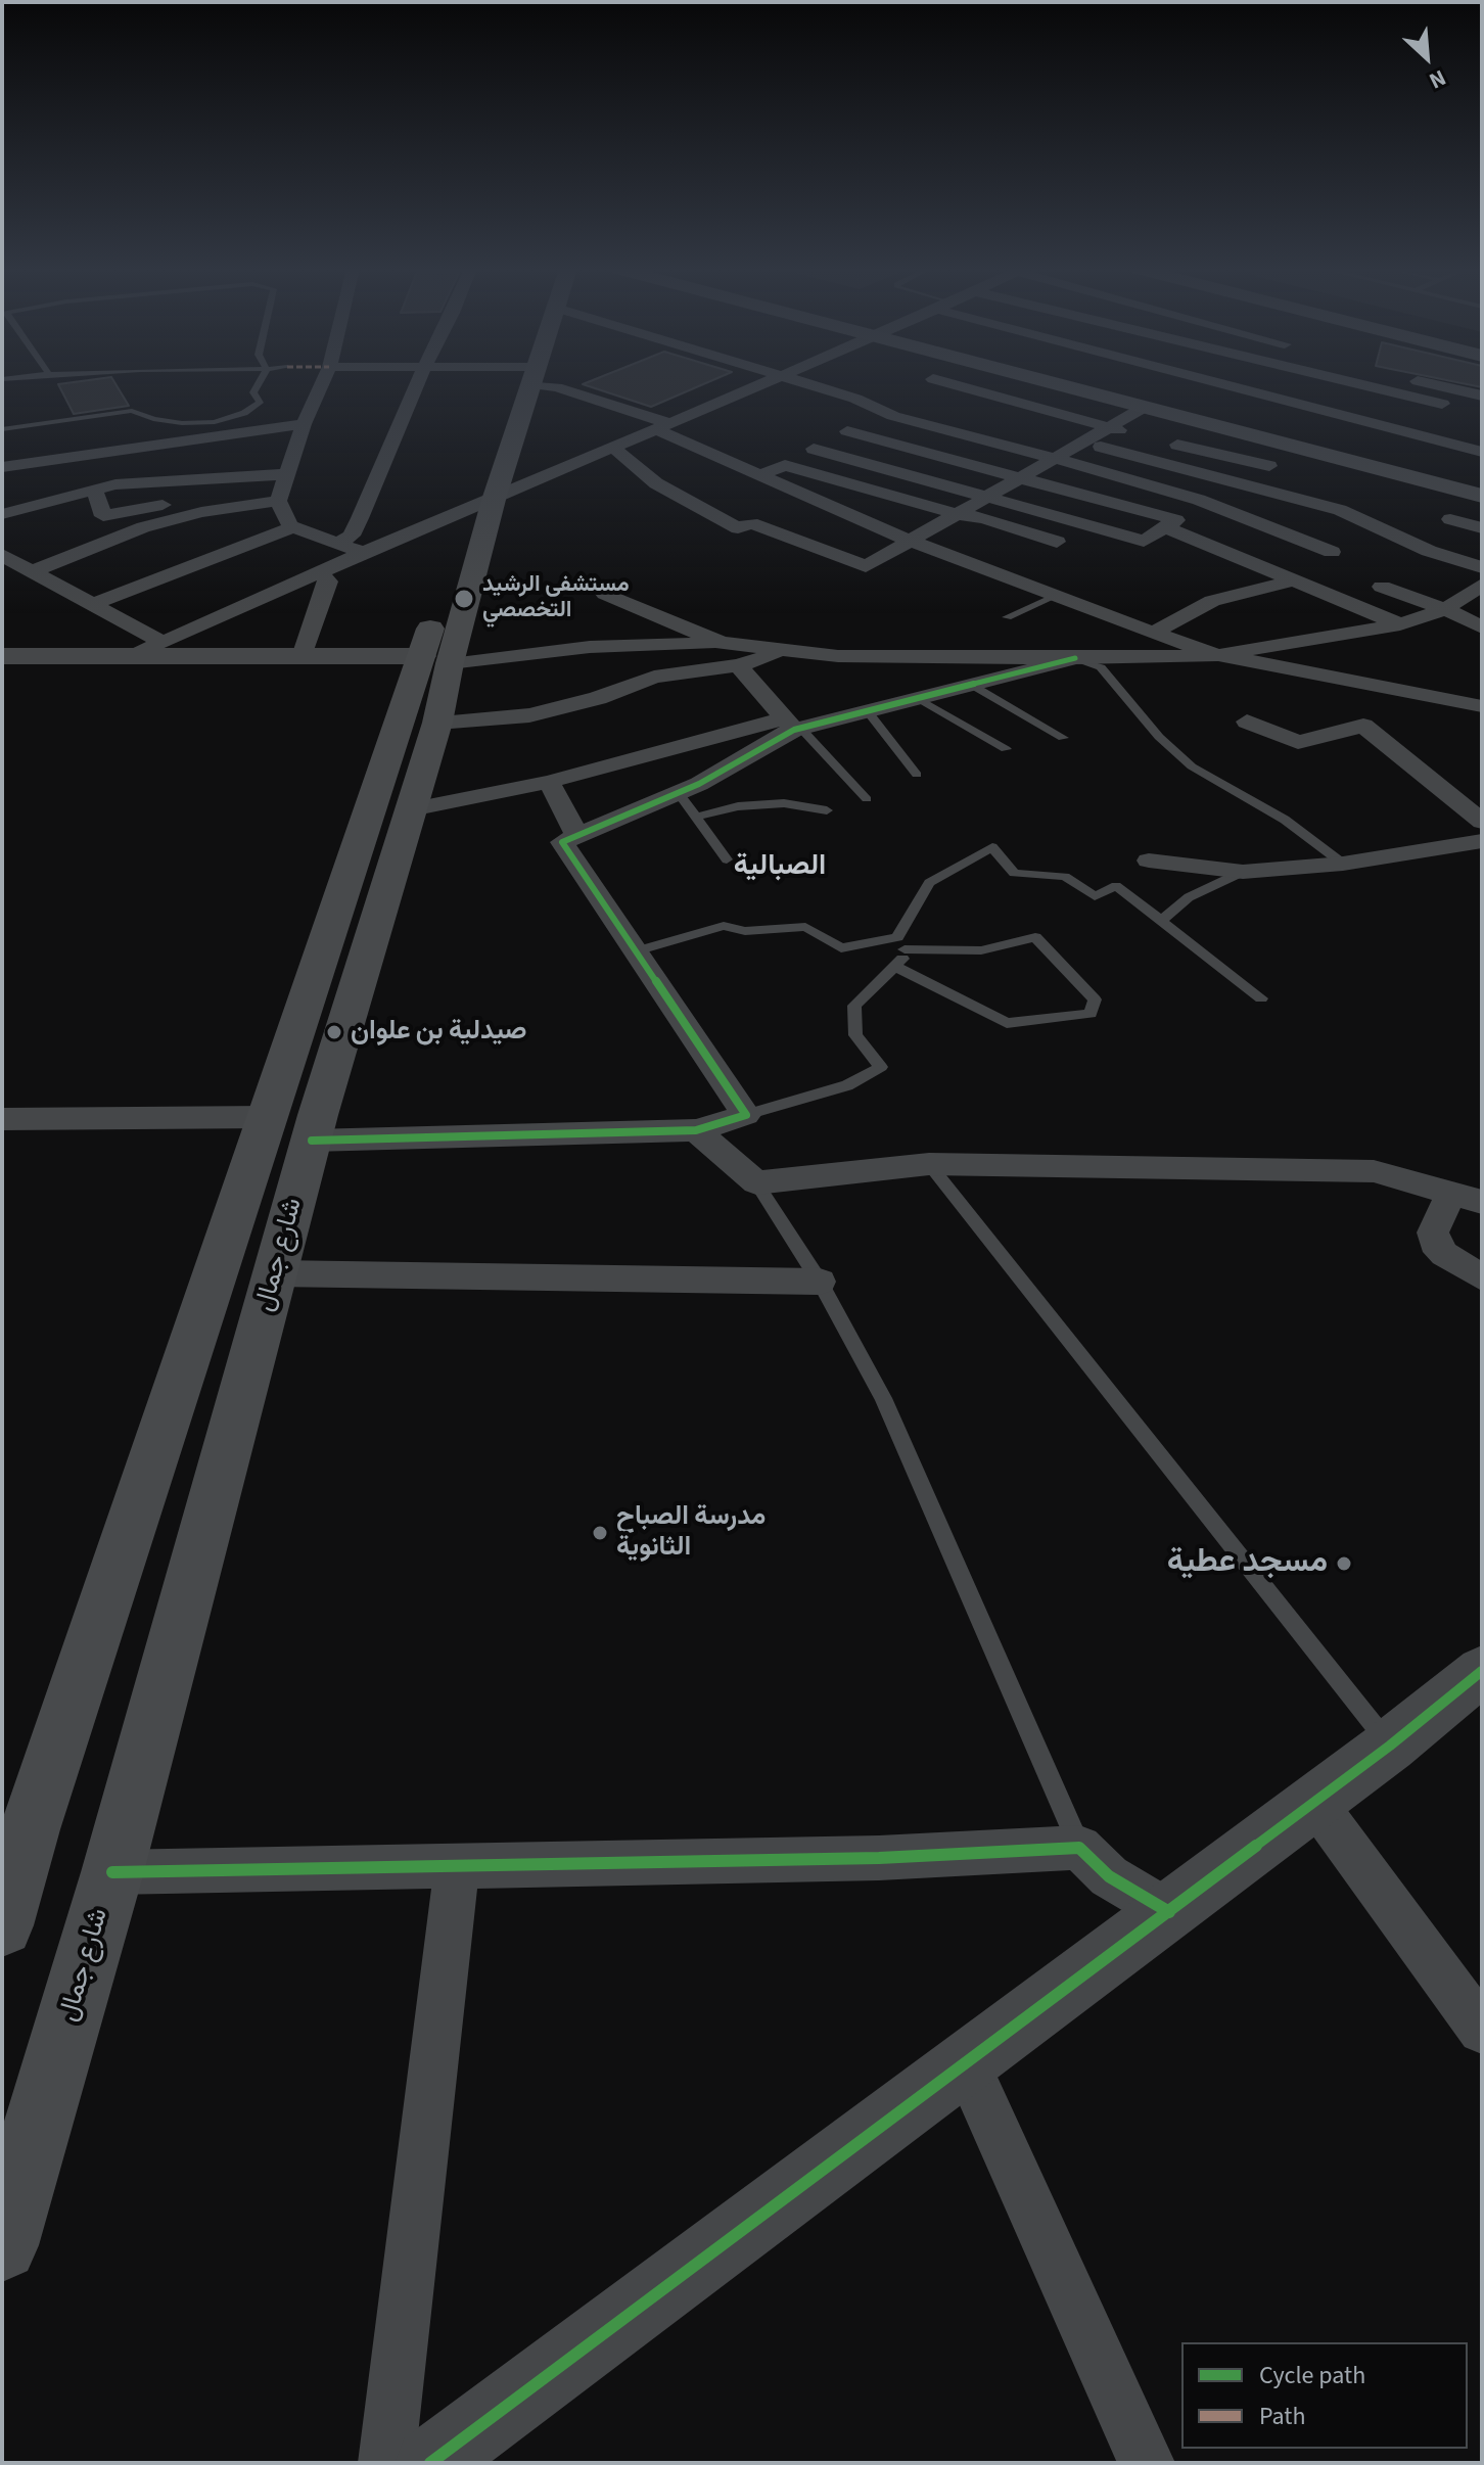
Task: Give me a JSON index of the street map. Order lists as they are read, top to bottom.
{
  "streets": {
    "main road": ["شارع جمال"]
  },
  "districts": ["الصبالية"],
  "places": [
    "مستشفى الرشيد التخصصي",
    "صيدلية بن علوان",
    "مدرسة الصباح الثانوية",
    "مسجد عطية"
  ],
  "legend": ["Cycle path", "Path"],
  "north": "bottom right"
}
